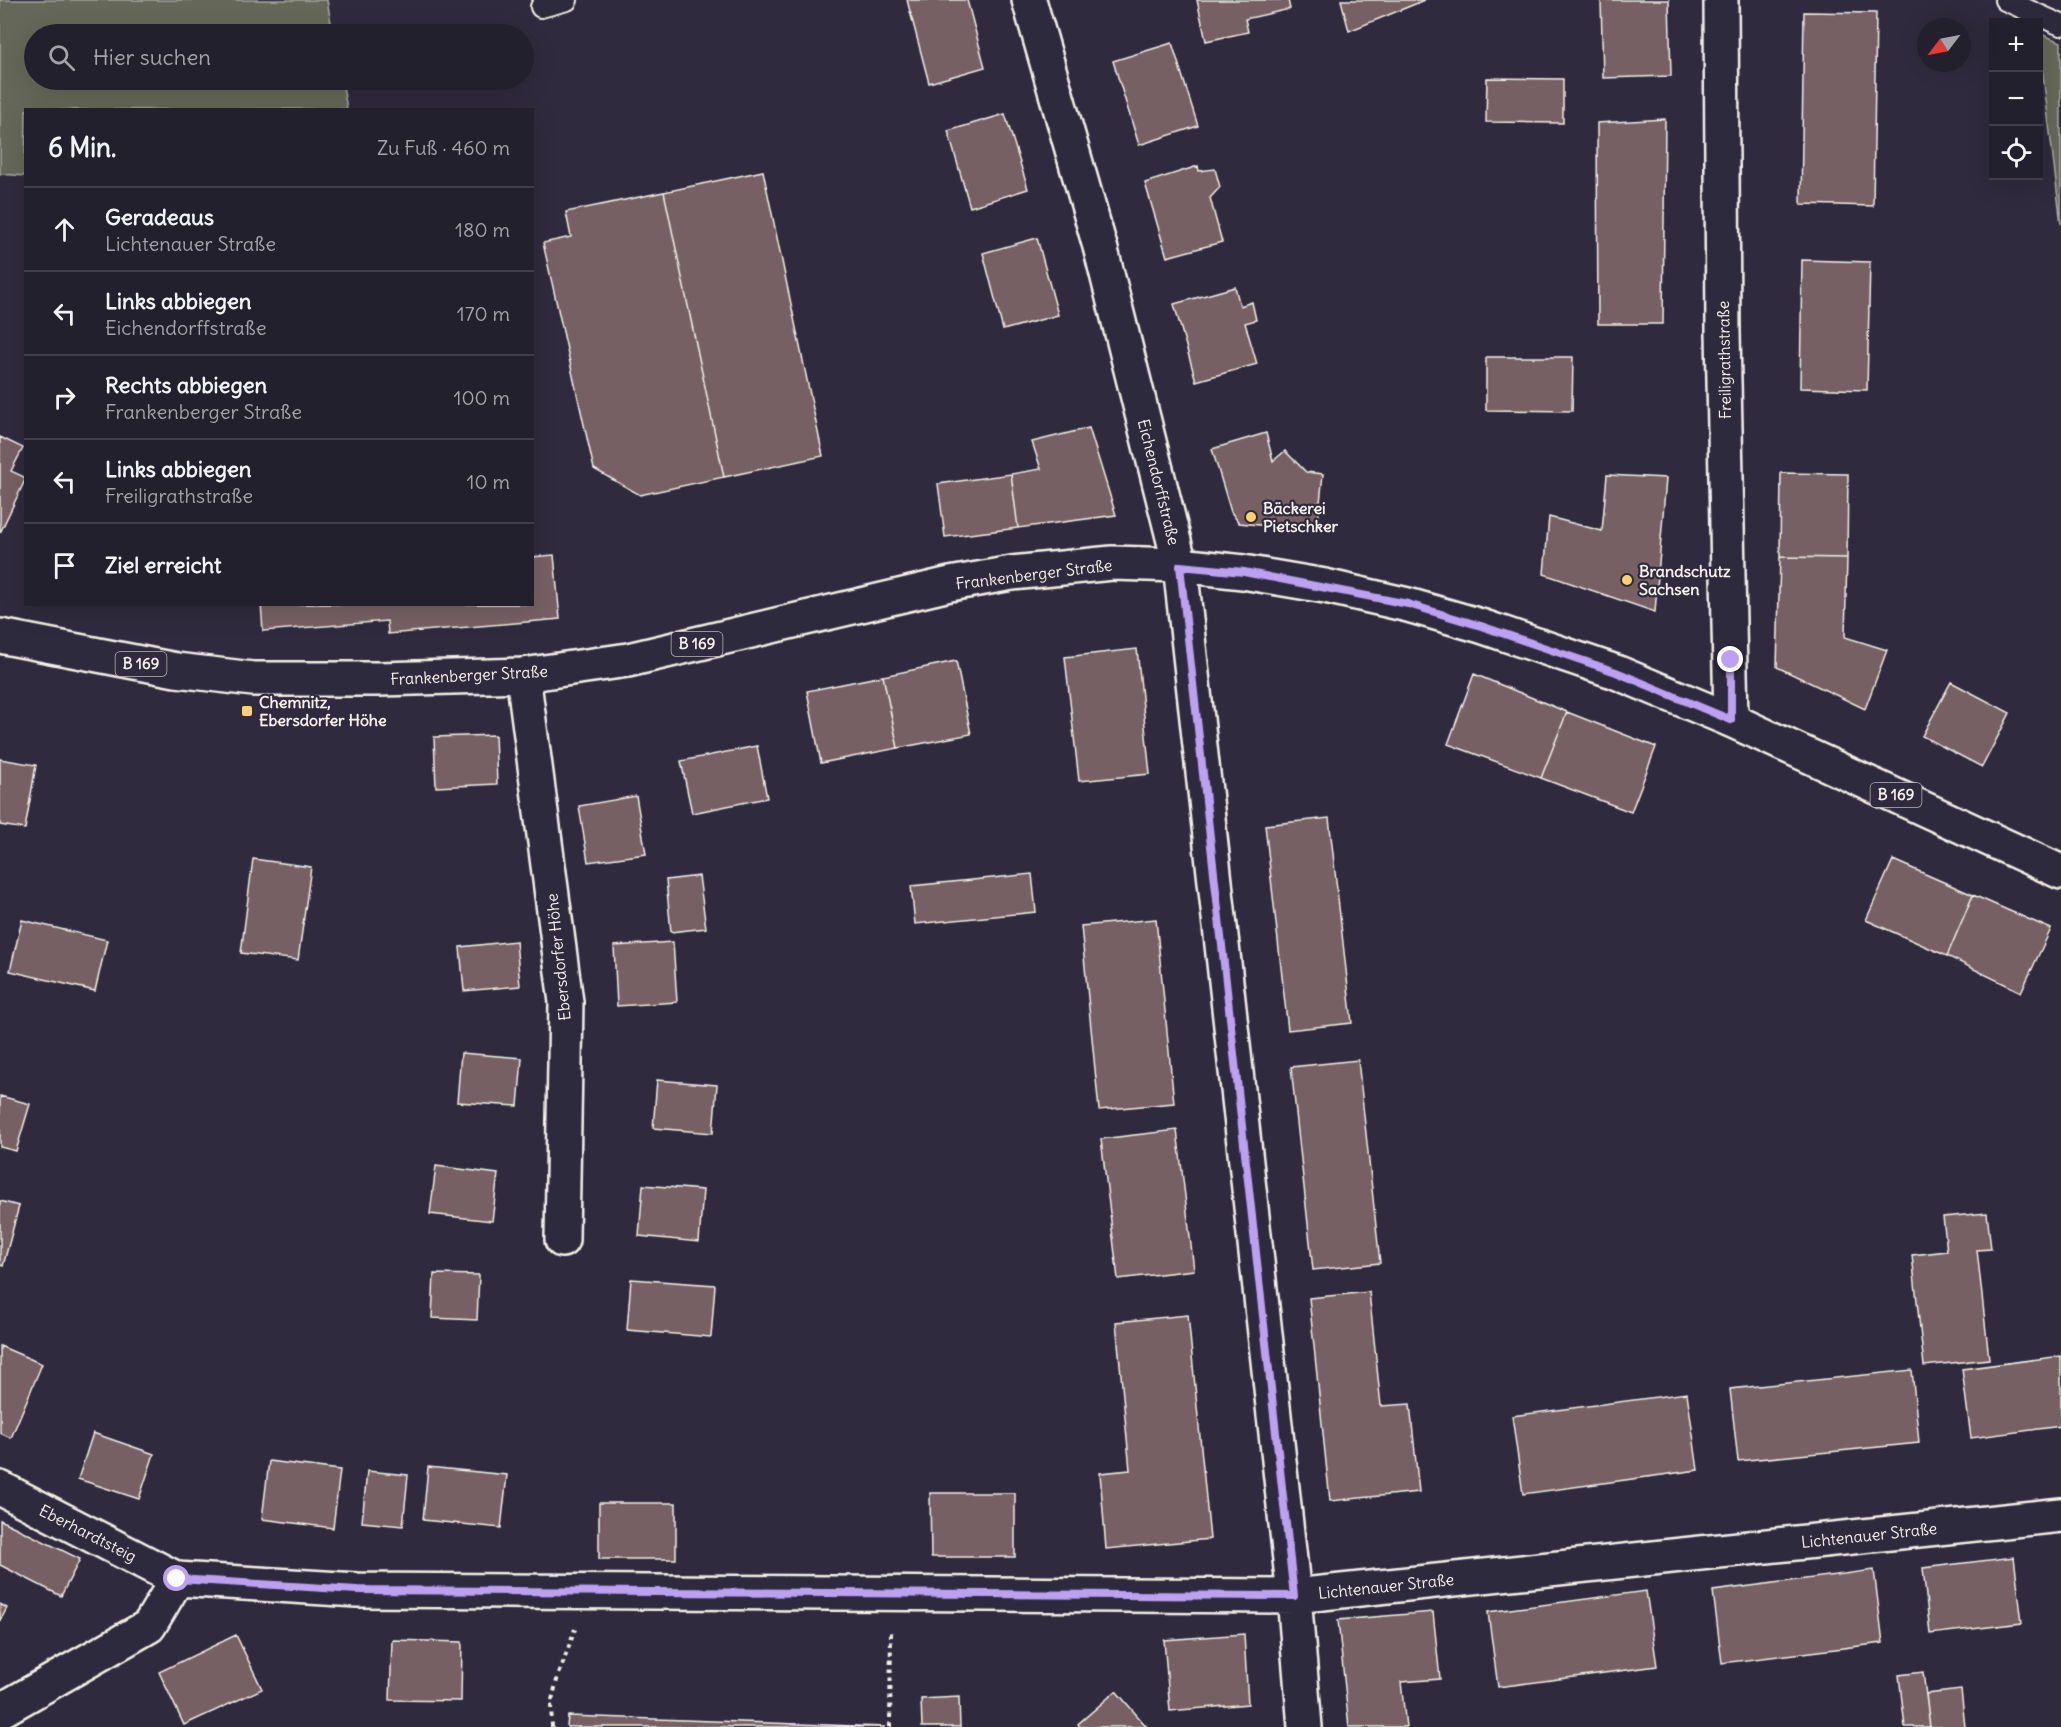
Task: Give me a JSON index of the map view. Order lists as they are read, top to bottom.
{
  "streets": {
    "street": [
      "Freiligrathstraße",
      "Eichendorffstraße",
      "Frankenberger Straße",
      "B 169",
      "Ebersdorfer Höhe",
      "Eberhardtsteig",
      "Lichtenauer Straße"
    ]
  },
  "crossings": [
    ["Freiligrathstraße", "Frankenberger Straße"],
    ["Eichendorffstraße", "Frankenberger Straße"],
    ["Eichendorffstraße", "Lichtenauer Straße"],
    ["Frankenberger Straße", "Ebersdorfer Höhe"],
    ["Eberhardtsteig", "Lichtenauer Straße"]
  ],
  "places": {
    "other": ["Bäckerei Pietschker", "Brandschutz Sachsen"],
    "transit": ["Chemnitz, Ebersdorfer Höhe"]
  },
  "north": "bottom left",
  "page": {
    "map_buttons": ["+", "−"],
    "search": "Hier suchen",
    "heading": ["6 Min.", "Zu Fuß · 460 m"],
    "list": [
      ["Geradeaus", "Lichtenauer Straße", "180 m"],
      ["Links abbiegen", "Eichendorffstraße", "170 m"],
      ["Rechts abbiegen", "Frankenberger Straße", "100 m"],
      ["Links abbiegen", "Freiligrathstraße", "10 m"],
      "Ziel erreicht"
    ]
  }
}
